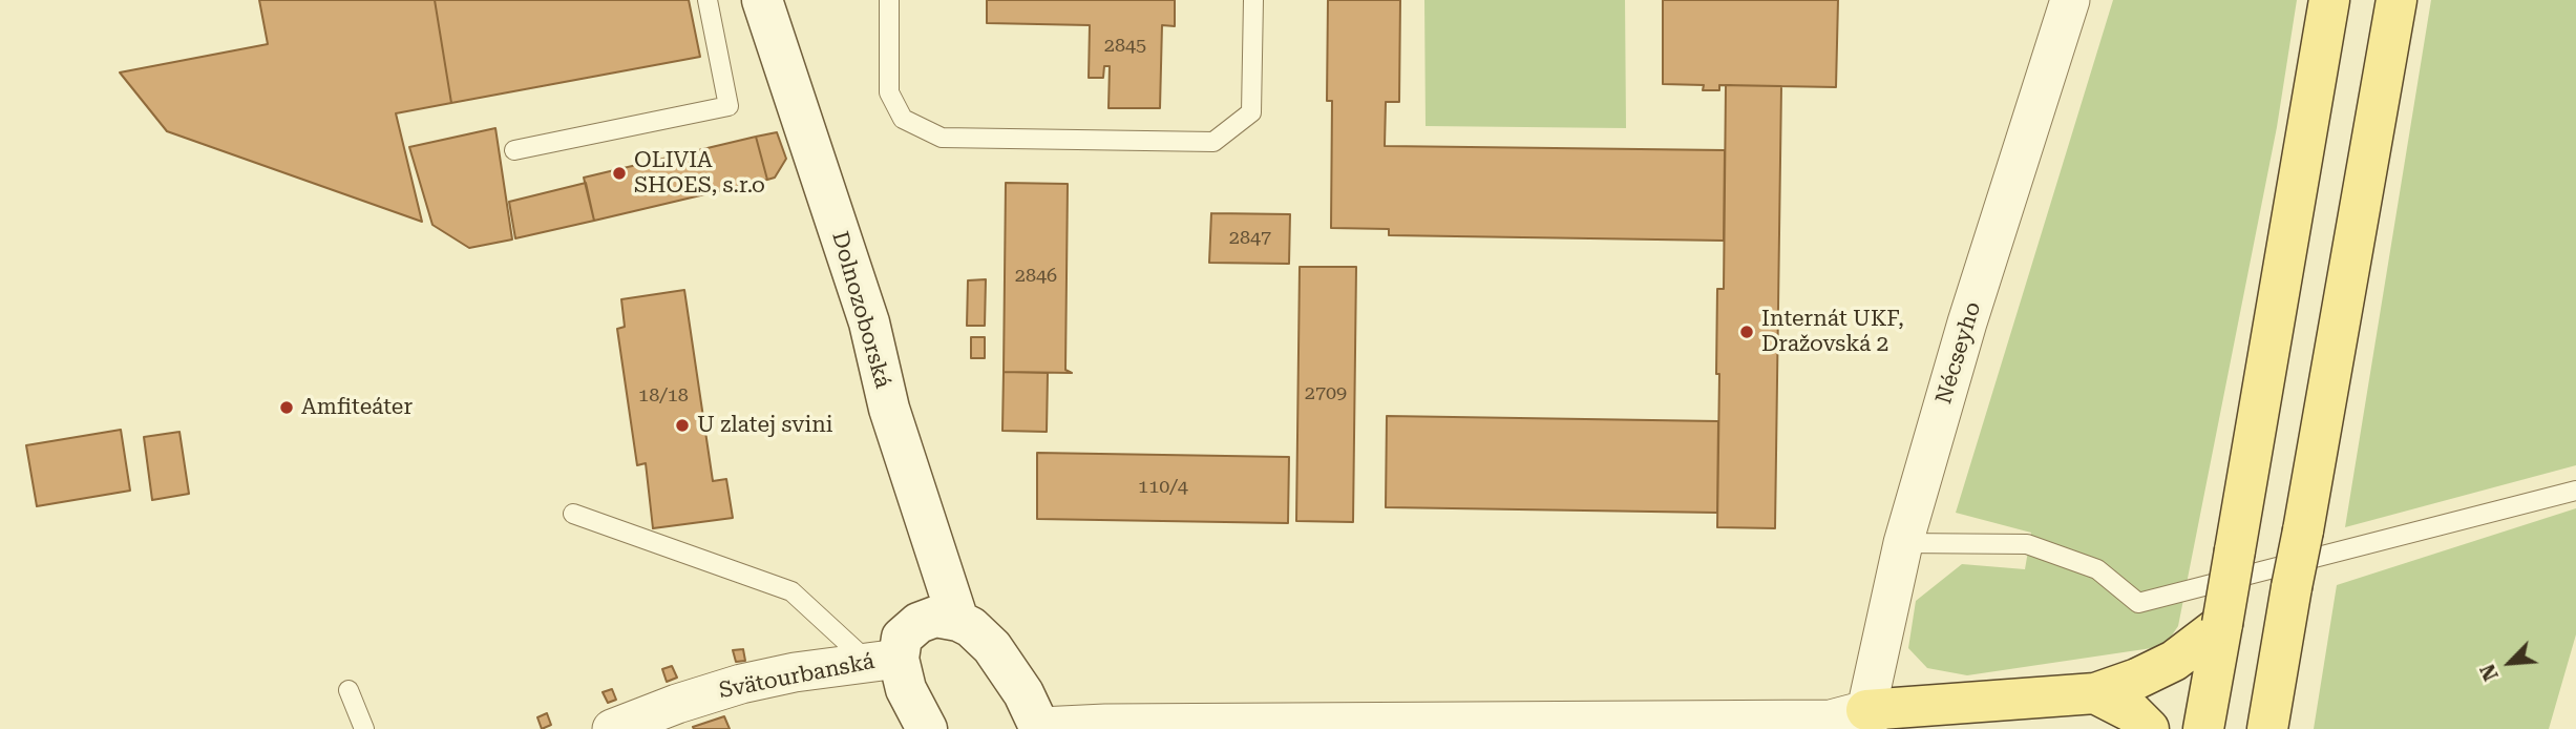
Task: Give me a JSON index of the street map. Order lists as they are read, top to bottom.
{
  "streets": {
    "street": ["Dolnozoborská", "Nécseyho", "Svätourbanská"]
  },
  "places": [
    "OLIVIA SHOES, s.r.o",
    "Internát UKF, Dražovská 2",
    "Amfiteáter",
    "U zlatej svini"
  ],
  "house_numbers": [
    "2845",
    "2847",
    "2846",
    "2709",
    "18/18",
    "110/4"
  ],
  "north": "bottom left"
}
